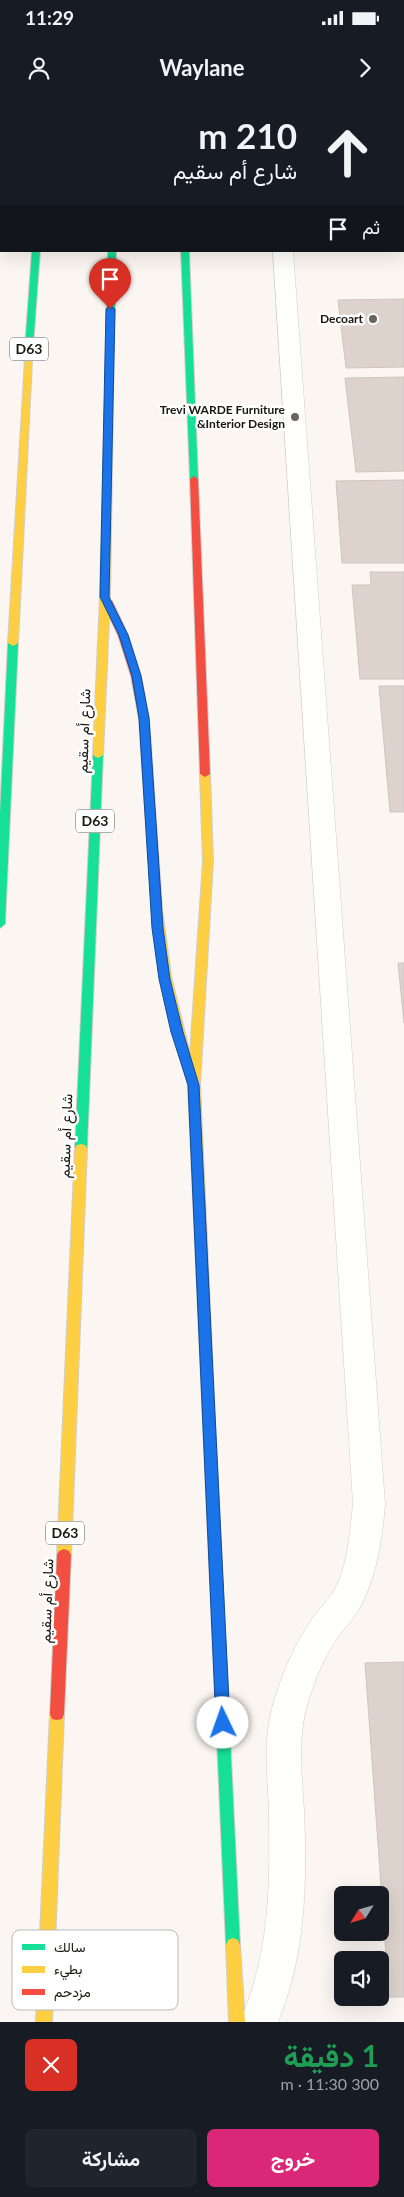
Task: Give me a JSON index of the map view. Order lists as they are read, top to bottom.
{
  "streets": {
    "main road": ["D63", "شارع أم سقيم"]
  },
  "places": ["Decoart", "Trevi WARDE Furniture &Interior Design"],
  "legend": ["سالك", "بطيء", "مزدحم"],
  "north": "bottom left",
  "page": {
    "status": "11:29",
    "header": "Waylane",
    "turn": ["210 m", "شارع أم سقيم"],
    "then": "ثم",
    "heading": ["1 دقيقة", "300 m · 11:30"],
    "buttons": ["خروج", "مشاركة"]
  }
}
